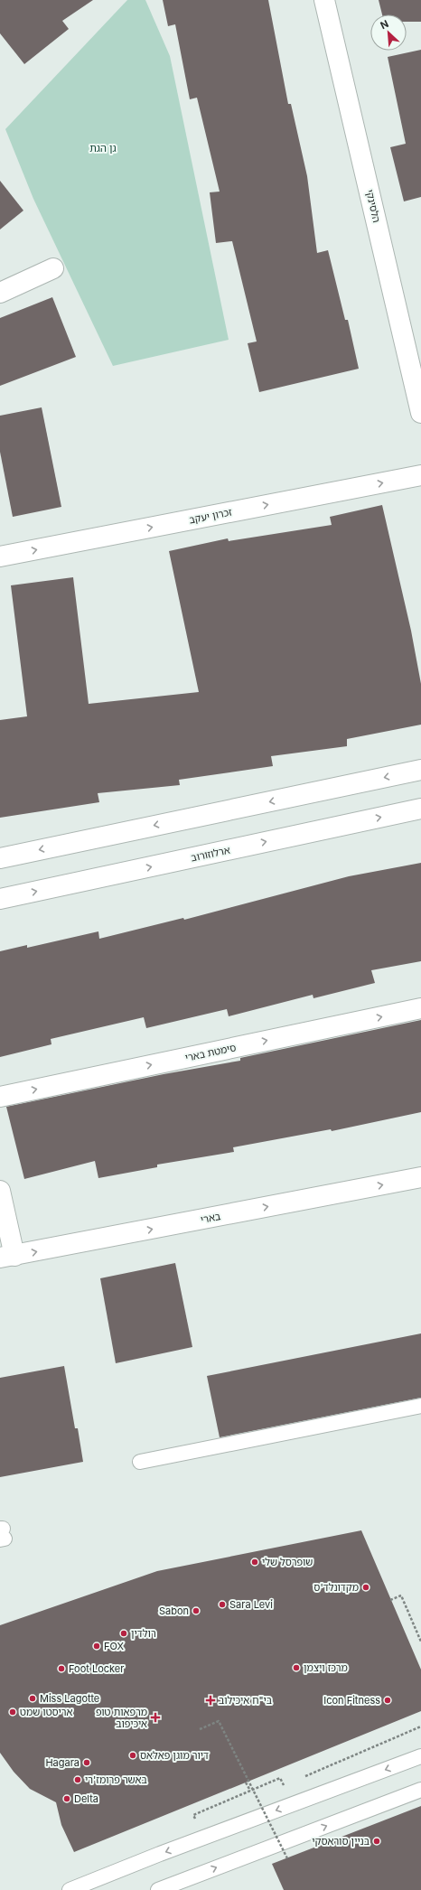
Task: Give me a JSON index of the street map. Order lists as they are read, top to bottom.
{
  "streets": {
    "street": [
      "הלסינקי",
      "זכרון יעקב",
      "ארלוזורוב",
      "סימטת בארי",
      "בארי"
    ]
  },
  "one_way": ["זכרון יעקב", "סימטת בארי", "בארי"],
  "parks": ["גן הגת"],
  "places": {
    "other": [
      "שופרסל שלי",
      "מקדונלד'ס",
      "Sara Levi",
      "Sabon",
      "רולדין",
      "FOX",
      "מרכז ויצמן",
      "Foot Locker",
      "Miss Lagotte",
      "Icon Fitness",
      "אריסטו שמט",
      "דיור מוגן פאלאס",
      "Hagara",
      "באשר פרומז'רי",
      "Delta",
      "בניין סוראסקי"
    ],
    "health": ["בי\"ח איכילוב", "מרפאות טופ איכיפוב"]
  },
  "north": "top left"
}
